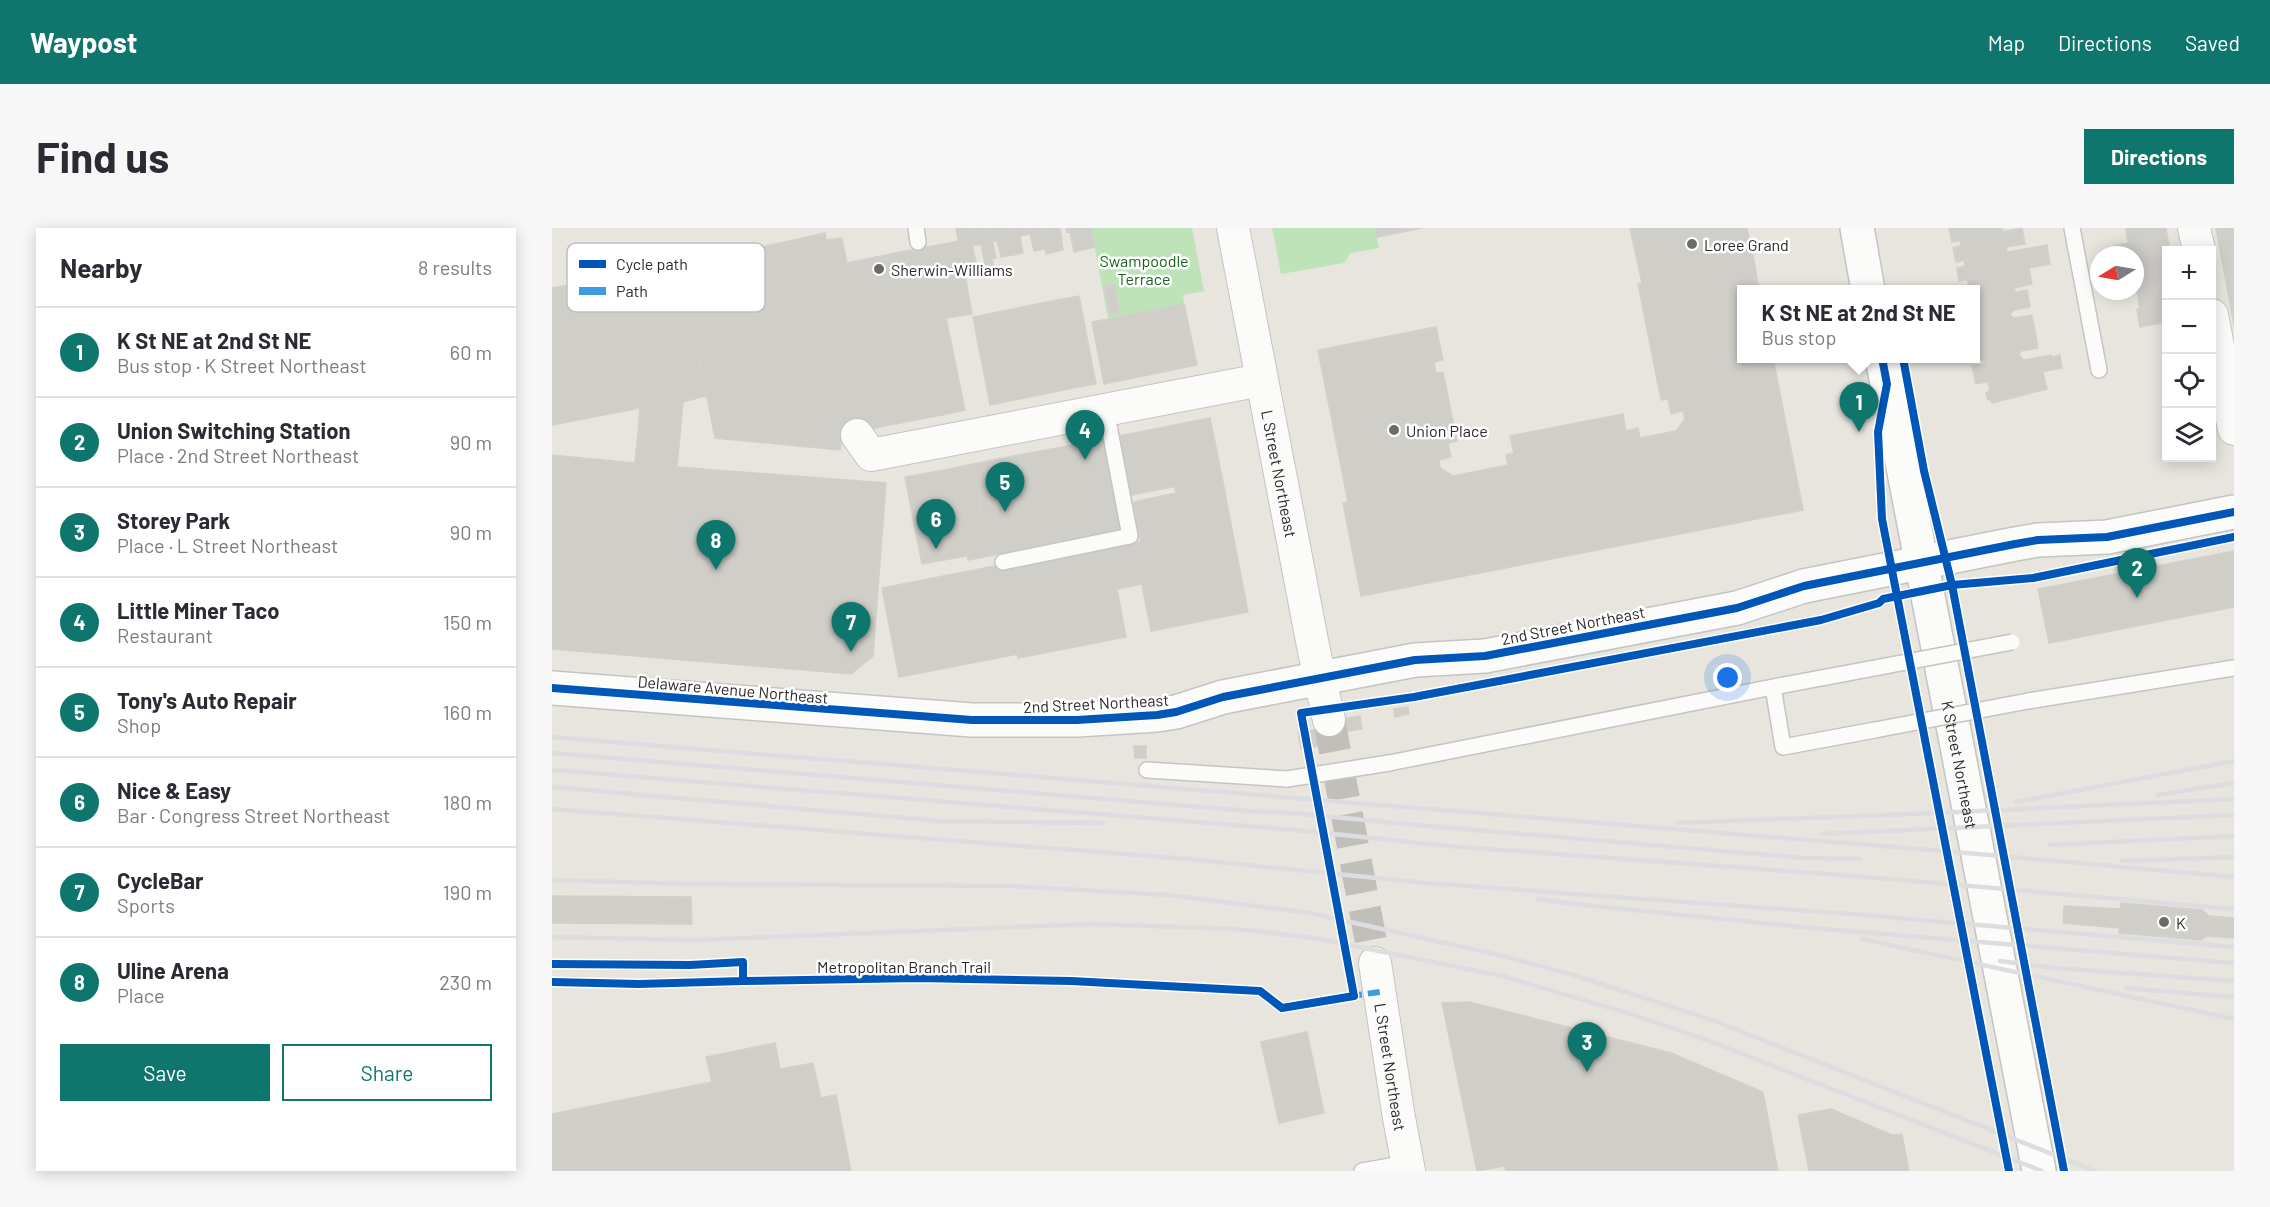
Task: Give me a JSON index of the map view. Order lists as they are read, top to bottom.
{
  "streets": {
    "street": [
      "L Street Northeast",
      "2nd Street Northeast",
      "Delaware Avenue Northeast",
      "K Street Northeast"
    ],
    "cycle path": ["Metropolitan Branch Trail"]
  },
  "crossings": [
    ["L Street Northeast", "2nd Street Northeast"],
    ["2nd Street Northeast", "Delaware Avenue Northeast"],
    ["2nd Street Northeast", "K Street Northeast"]
  ],
  "parks": ["Swampoodle Terrace"],
  "places": [
    "Loree Grand",
    "Sherwin-Williams",
    "Union Place",
    "K"
  ],
  "legend": ["Cycle path", "Path"],
  "north": "left",
  "page": {
    "header": "Waypost",
    "nav": ["Map", "Directions", "Saved"],
    "buttons": [
      "Directions",
      ["Save", "Share"]
    ],
    "title": "Find us",
    "heading": ["Nearby", "8 results"],
    "map_buttons": ["+", "−"],
    "popup": ["K St NE at 2nd St NE", "Bus stop"],
    "list": [
      {
        "mark": "1",
        "name": "K St NE at 2nd St NE",
        "note": "Bus stop · K Street Northeast",
        "value": "60 m"
      },
      {
        "mark": "2",
        "name": "Union Switching Station",
        "note": "Place · 2nd Street Northeast",
        "value": "90 m"
      },
      {
        "mark": "3",
        "name": "Storey Park",
        "note": "Place · L Street Northeast",
        "value": "90 m"
      },
      {
        "mark": "4",
        "name": "Little Miner Taco",
        "note": "Restaurant",
        "value": "150 m"
      },
      {
        "mark": "5",
        "name": "Tony's Auto Repair",
        "note": "Shop",
        "value": "160 m"
      },
      {
        "mark": "6",
        "name": "Nice & Easy",
        "note": "Bar · Congress Street Northeast",
        "value": "180 m"
      },
      {
        "mark": "7",
        "name": "CycleBar",
        "note": "Sports",
        "value": "190 m"
      },
      {
        "mark": "8",
        "name": "Uline Arena",
        "note": "Place",
        "value": "230 m"
      }
    ],
    "pins": [
      "1",
      "4",
      "5",
      "6",
      "8",
      "2",
      "7",
      "3"
    ]
  }
}
